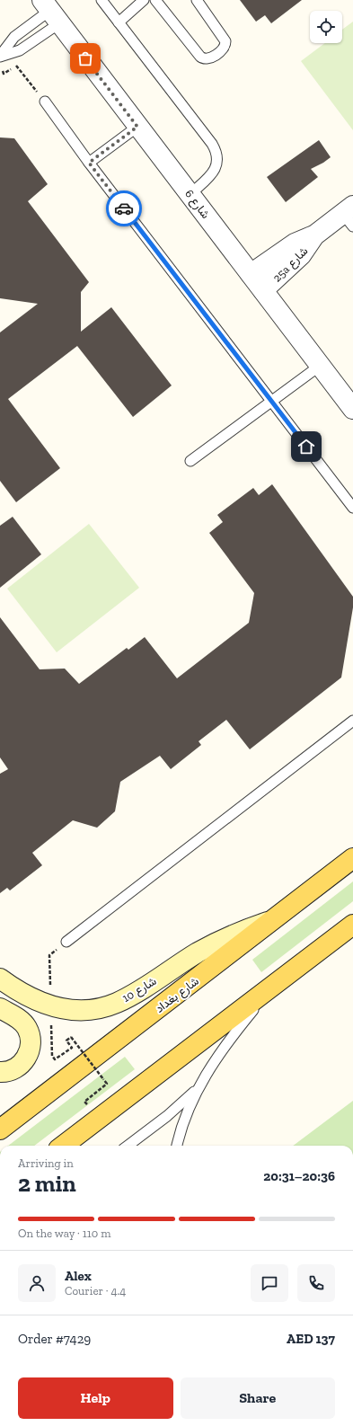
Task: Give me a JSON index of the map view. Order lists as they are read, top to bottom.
{
  "streets": {
    "main road": ["شارع بغداد"],
    "street": ["شارع 6", "25a شارع", "شارع 10"]
  },
  "crossings": [
    ["شارع 6", "25a شارع"],
    ["شارع 10", "شارع بغداد"]
  ],
  "page": {
    "heading": ["2 min", "Arriving in", "20:31–20:36"],
    "panel": [
      "Alex",
      "Courier · 4.4",
      "Order #7429",
      "AED 137"
    ],
    "bar": "On the way · 110 m",
    "buttons": ["Help", "Share"]
  }
}
